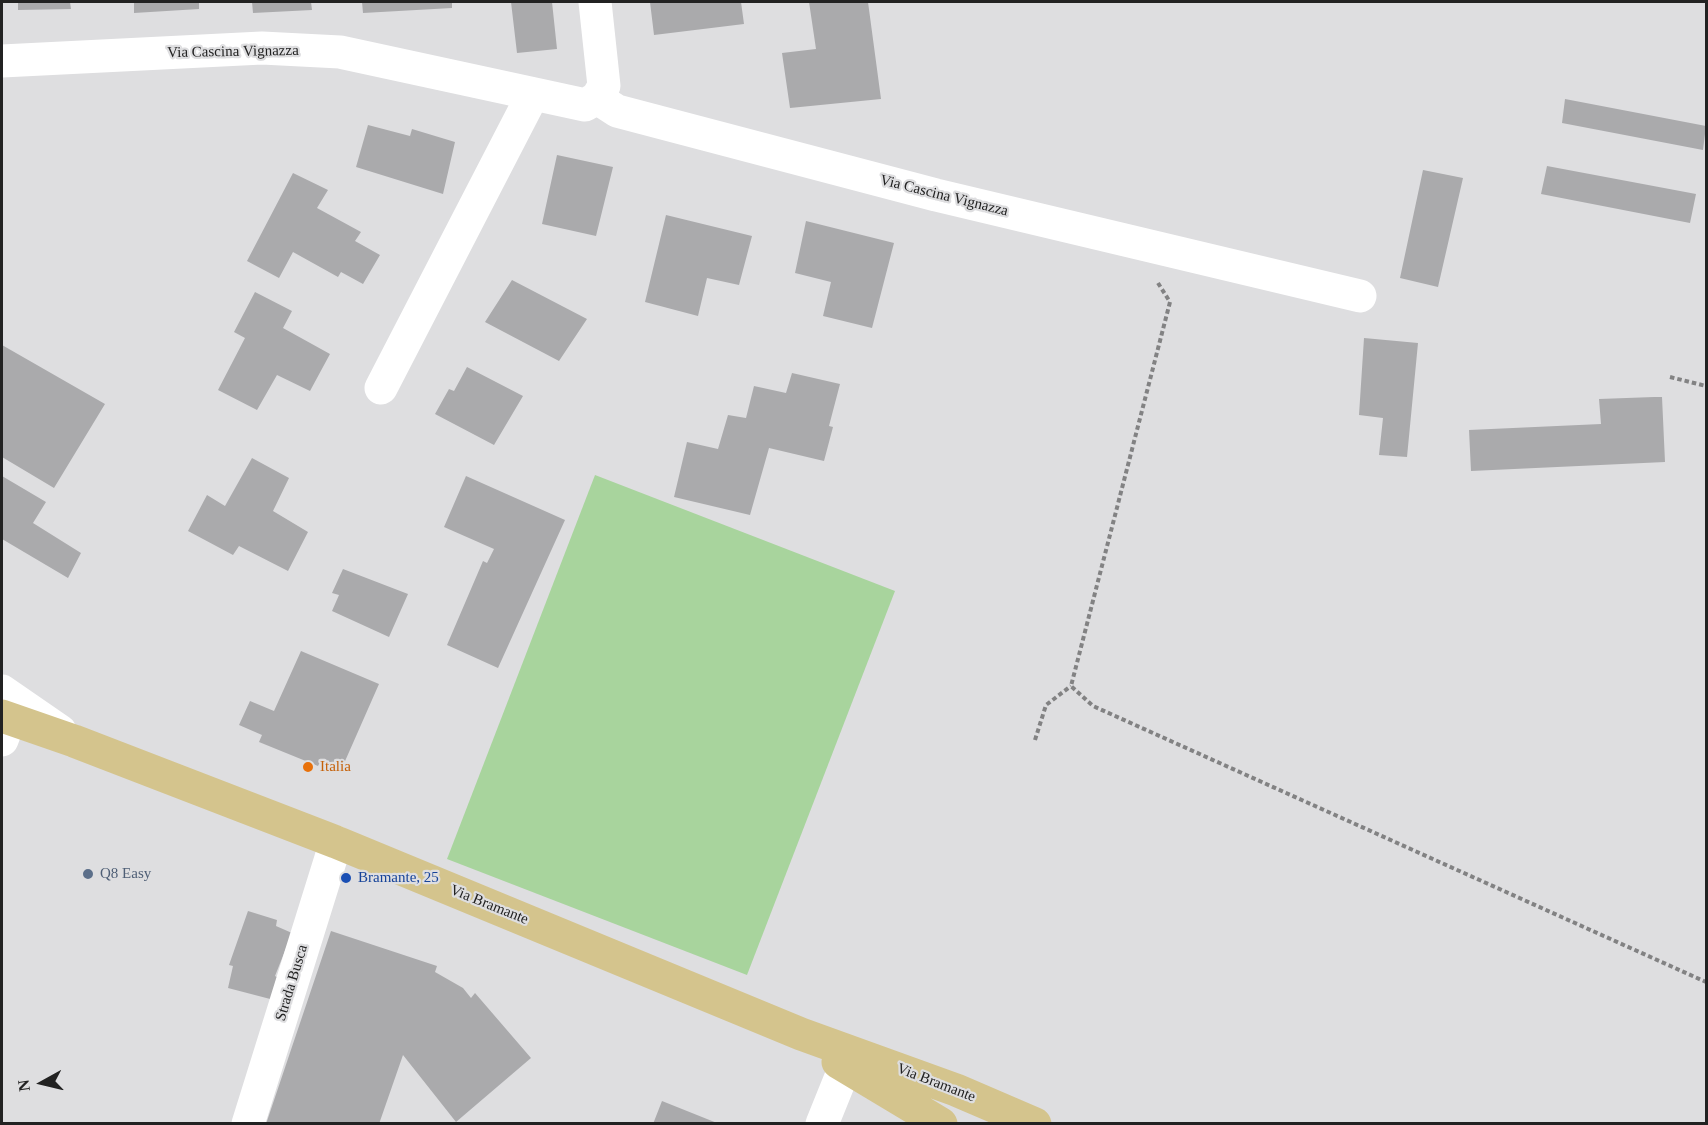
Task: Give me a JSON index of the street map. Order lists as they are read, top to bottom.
{
  "streets": {
    "main road": ["Via Bramante"],
    "street": ["Via Cascina Vignazza", "Strada Busca"]
  },
  "crossings": [
    ["Via Bramante", "Strada Busca"]
  ],
  "places": ["Italia", "Q8 Easy", "Bramante, 25"],
  "north": "left"
}
